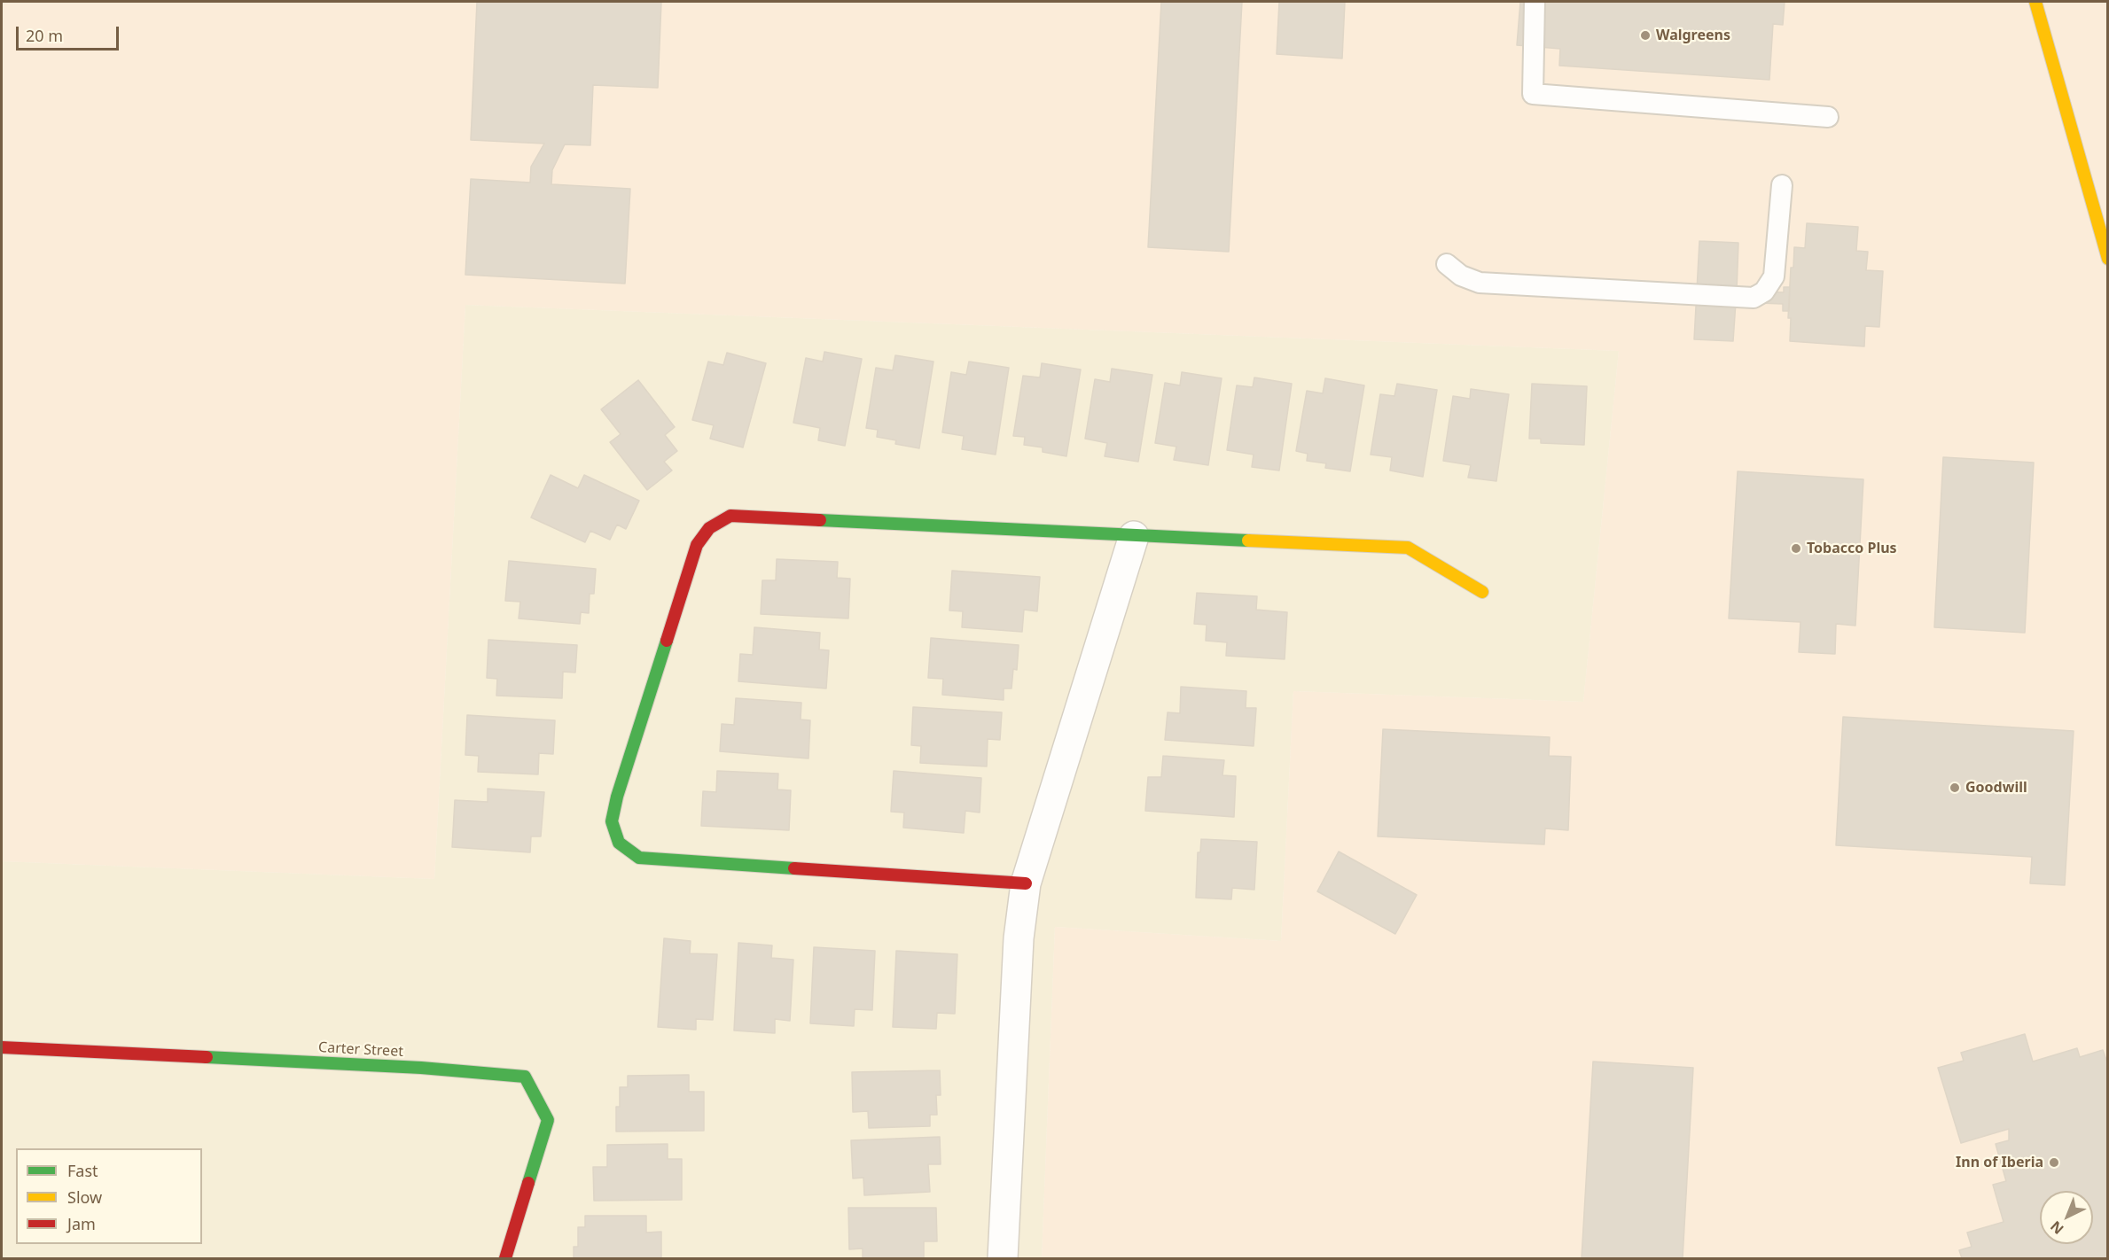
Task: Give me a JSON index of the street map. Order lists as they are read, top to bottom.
{
  "streets": {
    "street": ["Carter Street"]
  },
  "places": [
    "Walgreens",
    "Tobacco Plus",
    "Goodwill",
    "Inn of Iberia"
  ],
  "legend": ["Fast", "Slow", "Jam"],
  "scale_bar": "20 m",
  "north": "bottom left"
}
